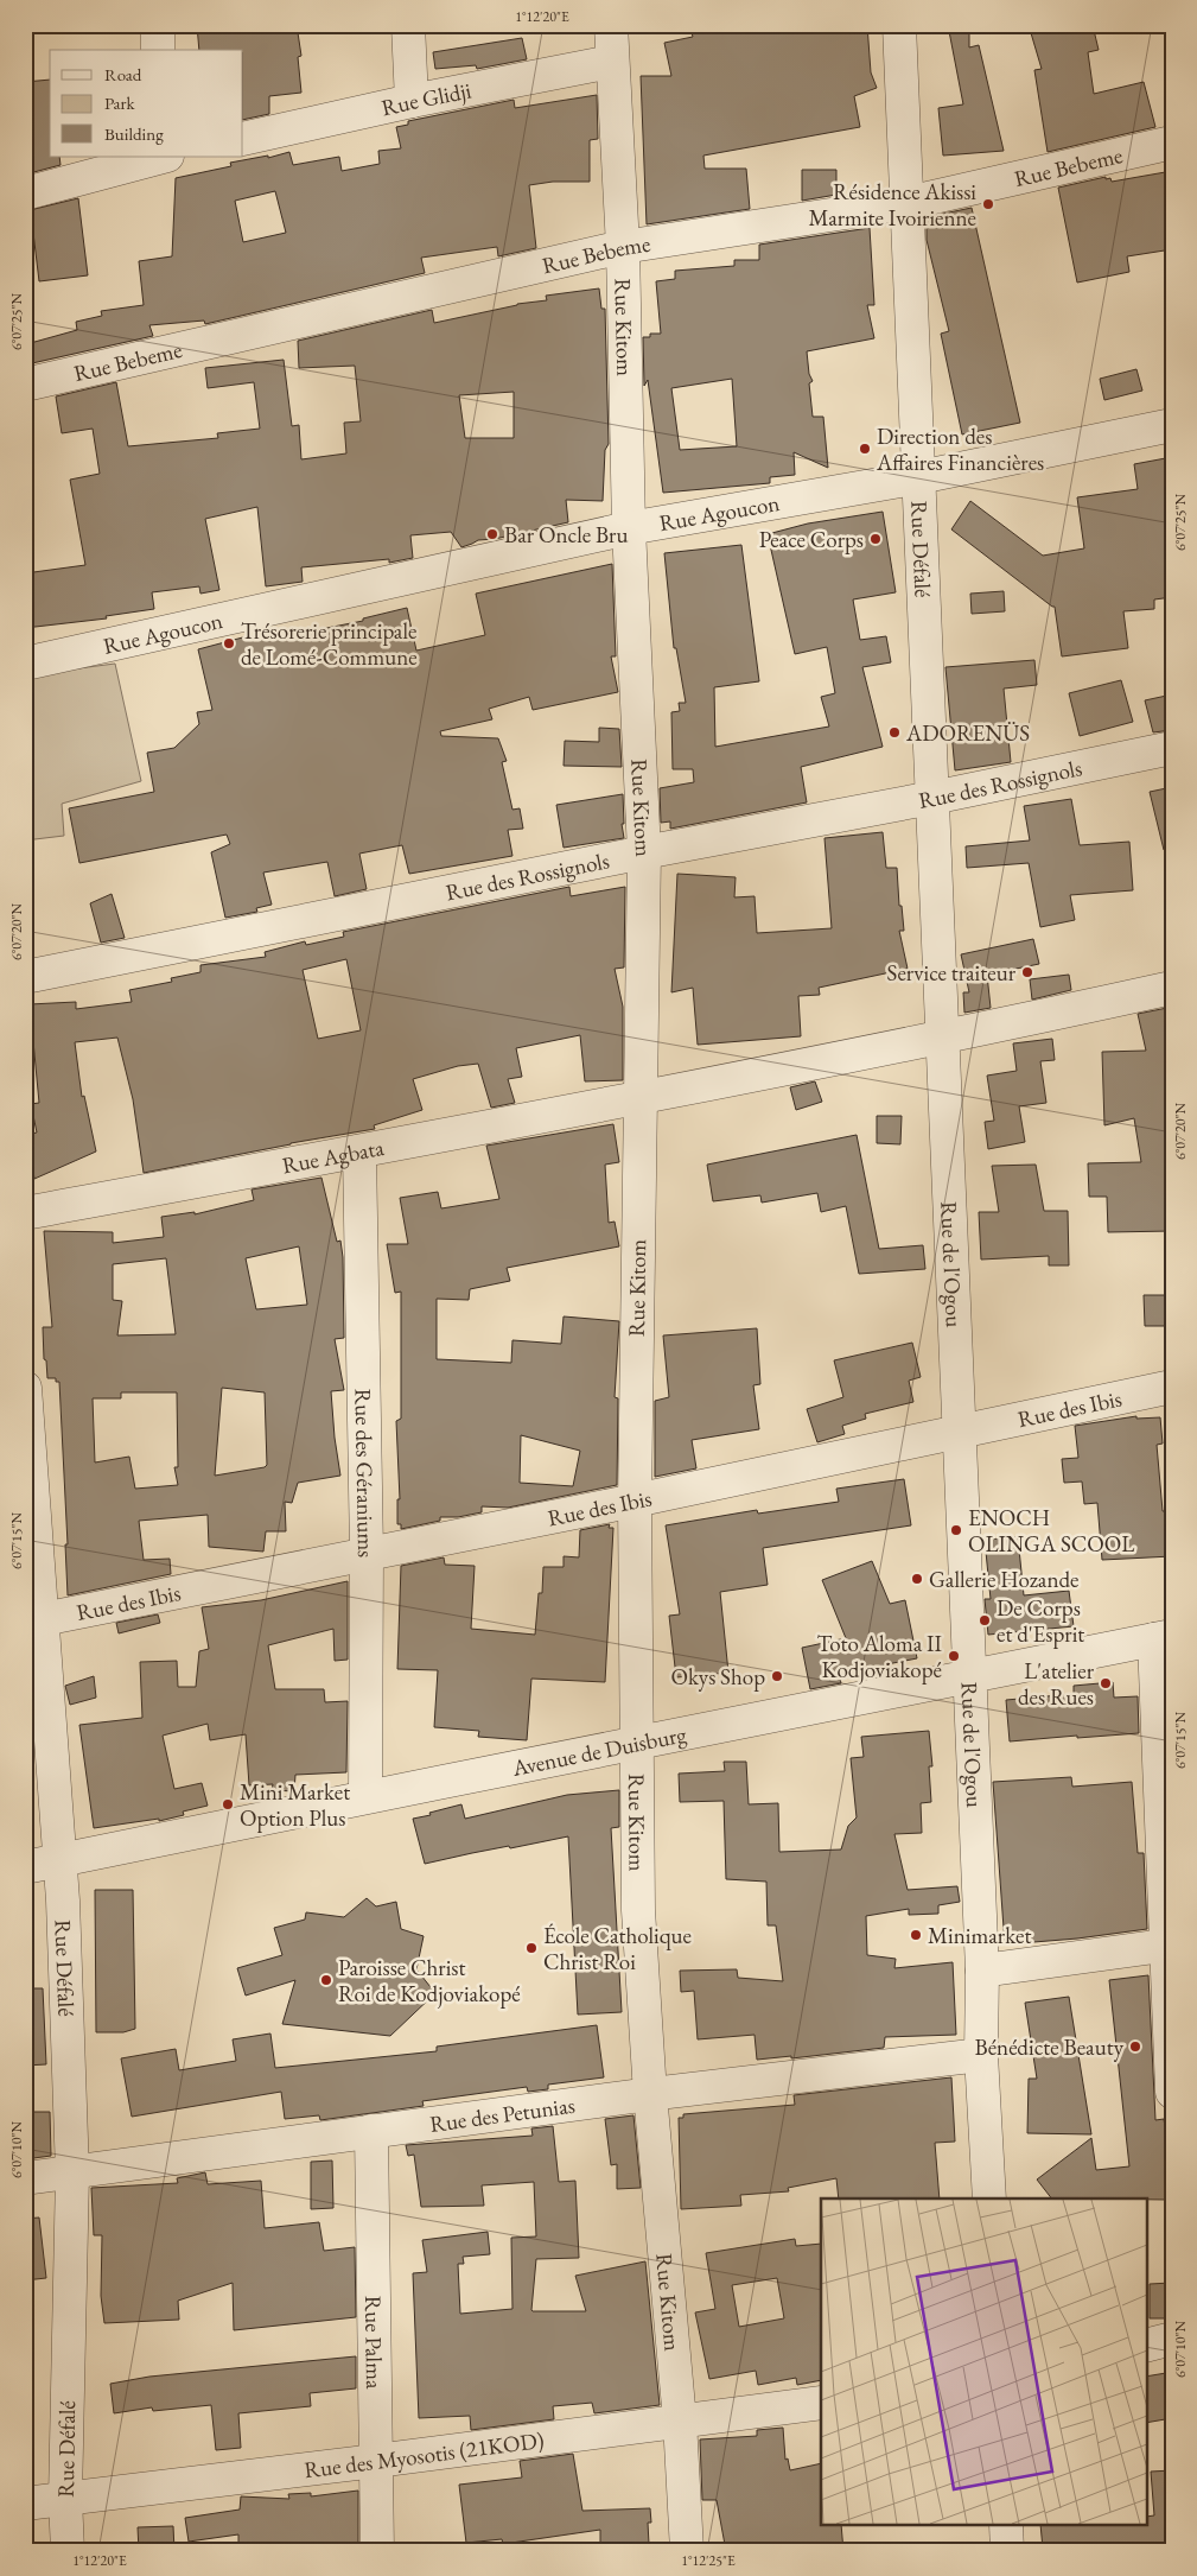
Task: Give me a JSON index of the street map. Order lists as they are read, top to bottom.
{
  "streets": {
    "street": [
      "Rue Glidji",
      "Rue Bebeme",
      "Rue Kitom",
      "Rue Agoucon",
      "Rue Défalé",
      "Rue des Rossignols",
      "Rue Agbata",
      "Rue de l'Ogou",
      "Rue des Ibis",
      "Rue des Géraniums",
      "Avenue de Duisburg",
      "Rue des Petunias",
      "Rue Palma",
      "Rue des Myosotis (21KOD)"
    ]
  },
  "crossings": [
    ["Rue Glidji", "Rue Kitom"],
    ["Rue Bebeme", "Rue Kitom"],
    ["Rue Bebeme", "Rue Défalé"],
    ["Rue Kitom", "Rue Agoucon"],
    ["Rue Kitom", "Rue des Rossignols"],
    ["Rue Kitom", "Rue Agbata"],
    ["Rue Kitom", "Rue des Ibis"],
    ["Rue Kitom", "Avenue de Duisburg"],
    ["Rue Kitom", "Rue des Petunias"],
    ["Rue Kitom", "Rue des Myosotis (21KOD)"],
    ["Rue Agoucon", "Rue Défalé"],
    ["Rue Défalé", "Rue des Rossignols"],
    ["Rue Défalé", "Rue Agbata"],
    ["Rue Défalé", "Rue de l'Ogou"],
    ["Rue Défalé", "Rue des Ibis"],
    ["Rue Défalé", "Avenue de Duisburg"],
    ["Rue Défalé", "Rue des Petunias"],
    ["Rue Défalé", "Rue des Myosotis (21KOD)"],
    ["Rue Agbata", "Rue de l'Ogou"],
    ["Rue Agbata", "Rue des Géraniums"],
    ["Rue de l'Ogou", "Rue des Ibis"],
    ["Rue de l'Ogou", "Avenue de Duisburg"],
    ["Rue de l'Ogou", "Rue des Petunias"],
    ["Rue des Ibis", "Rue des Géraniums"],
    ["Rue des Géraniums", "Avenue de Duisburg"],
    ["Rue des Petunias", "Rue Palma"],
    ["Rue Palma", "Rue des Myosotis (21KOD)"]
  ],
  "places": [
    "Résidence Akissi Marmite Ivoirienne",
    "Direction des Affaires Financières",
    "Bar Oncle Bru",
    "Peace Corps",
    "Trésorerie principale de Lomé-Commune",
    "ADORENÜS",
    "Service traiteur",
    "ENOCH OLINGA SCOOL",
    "Gallerie Hozande",
    "De Corps et d'Esprit",
    "Toto Aloma II Kodjoviakopé",
    "Okys Shop",
    "L'atelier des Rues",
    "Mini Market Option Plus",
    "Minimarket",
    "École Catholique Christ Roi",
    "Paroisse Christ Roi de Kodjoviakopé",
    "Bénédicte Beauty"
  ],
  "legend": ["Road", "Park", "Building"],
  "coordinates": [
    "1°12'20\"E",
    "6°07'25\"N",
    "6°07'20\"N",
    "6°07'15\"N",
    "6°07'10\"N",
    "1°12'25\"E"
  ]
}
